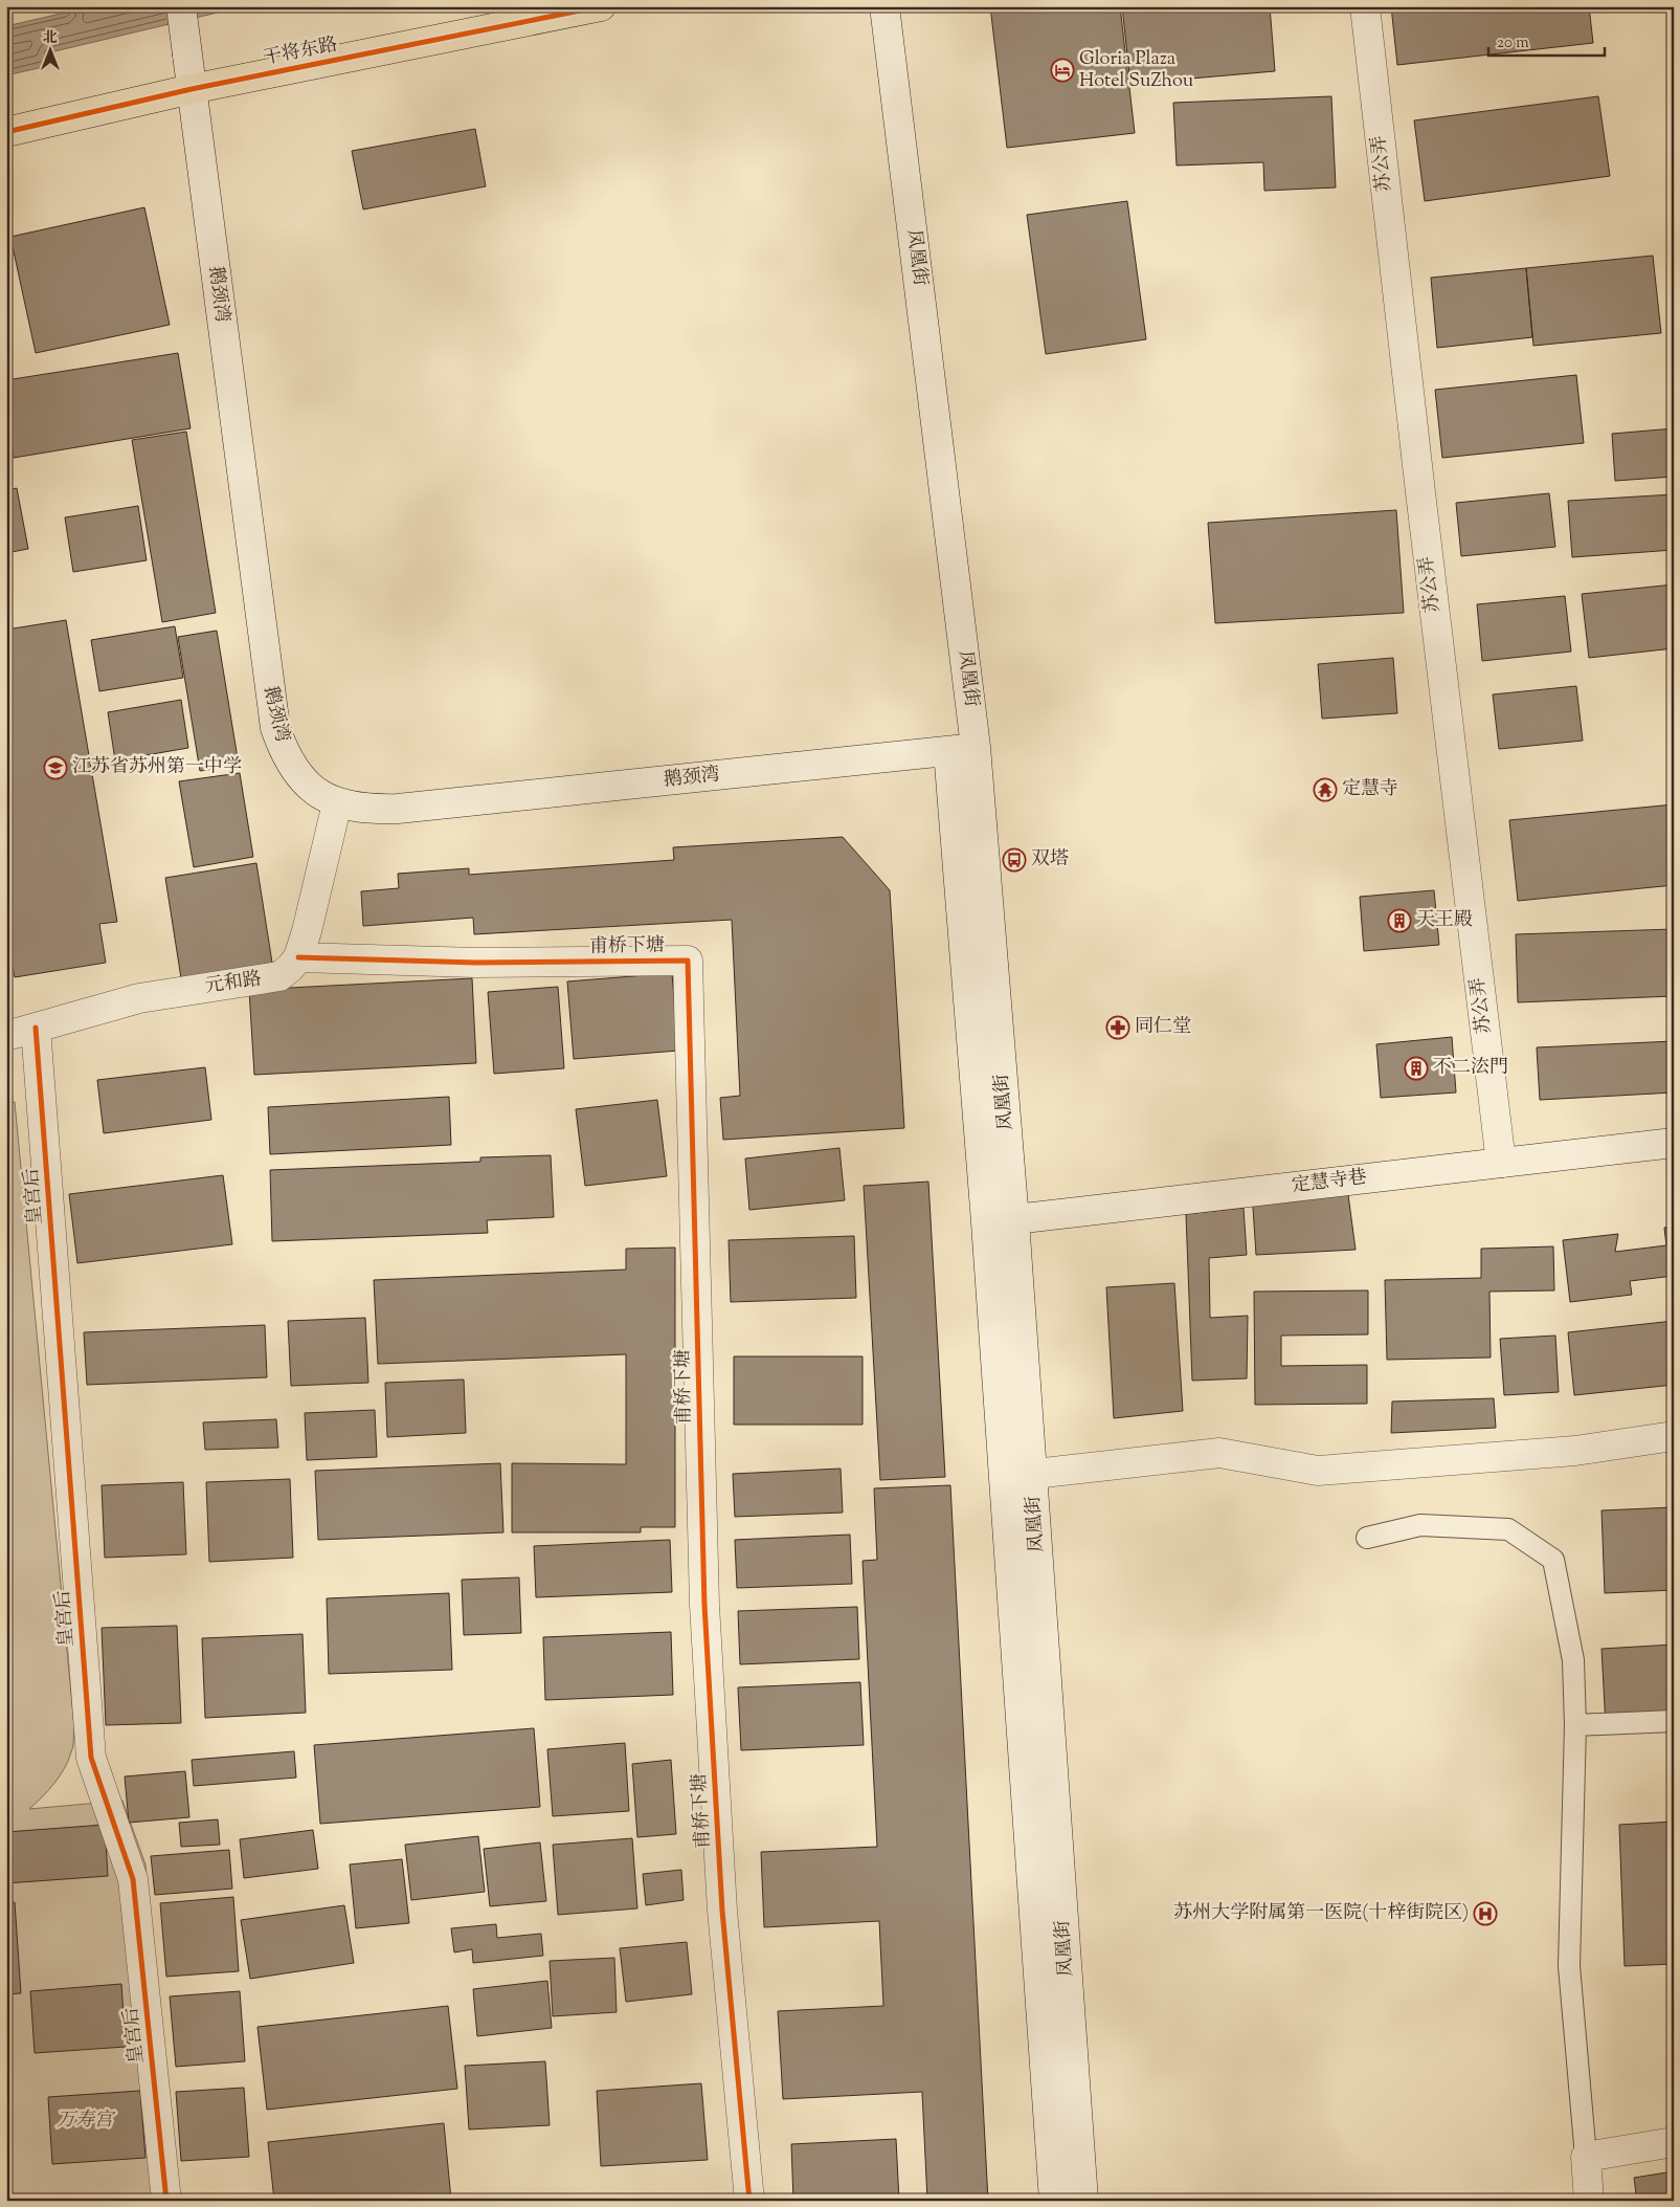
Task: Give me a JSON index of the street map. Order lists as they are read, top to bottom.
{
  "streets": {
    "main road": ["干将东路"],
    "street": [
      "苏公弄",
      "凤凰街",
      "鹅颈湾",
      "甫桥下塘",
      "元和路",
      "定慧寺巷",
      "皇宫后"
    ]
  },
  "crossings": [
    ["干将东路", "鹅颈湾"],
    ["苏公弄", "定慧寺巷"],
    ["凤凰街", "鹅颈湾"],
    ["凤凰街", "定慧寺巷"],
    ["鹅颈湾", "元和路"],
    ["甫桥下塘", "元和路"],
    ["元和路", "皇宫后"]
  ],
  "parks": ["万寿宫"],
  "places": {
    "hotel": ["Gloria Plaza Hotel SuZhou"],
    "school or university": ["江苏省苏州第一中学"],
    "temple": ["定慧寺"],
    "bus stop": ["双塔"],
    "building": ["天王殿", "不二㳒門"],
    "pharmacy": ["同仁堂"],
    "hospital": ["苏州大学附属第一医院(十梓街院区)"]
  },
  "scale_bar": "20 m",
  "north": "top"
}
